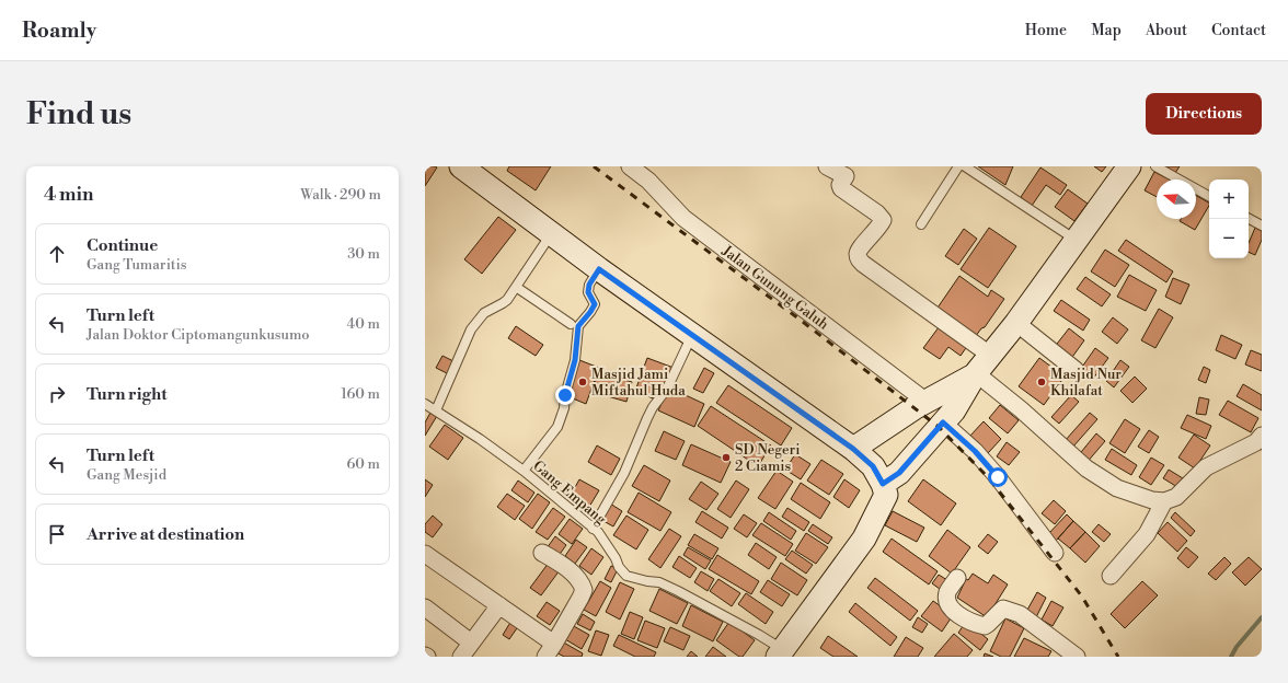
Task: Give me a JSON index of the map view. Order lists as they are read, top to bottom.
{
  "streets": {
    "street": ["Jalan Gunung Galuh"],
    "lane": ["Gang Empang"]
  },
  "places": ["Masjid Jami Miftahul Huda", "Masjid Nur Khilafat", "SD Negeri 2 Ciamis"],
  "north": "left",
  "page": {
    "header": "Roamly",
    "nav": [
      "Home",
      "Map",
      "About",
      "Contact"
    ],
    "buttons": "Directions",
    "title": "Find us",
    "heading": ["4 min", "Walk · 290 m"],
    "map_buttons": ["+", "−"],
    "list": [
      ["Continue", "Gang Tumaritis", "30 m"],
      ["Turn left", "Jalan Doktor Ciptomangunkusumo", "40 m"],
      ["Turn right", "160 m"],
      ["Turn left", "Gang Mesjid", "60 m"],
      "Arrive at destination"
    ]
  }
}
